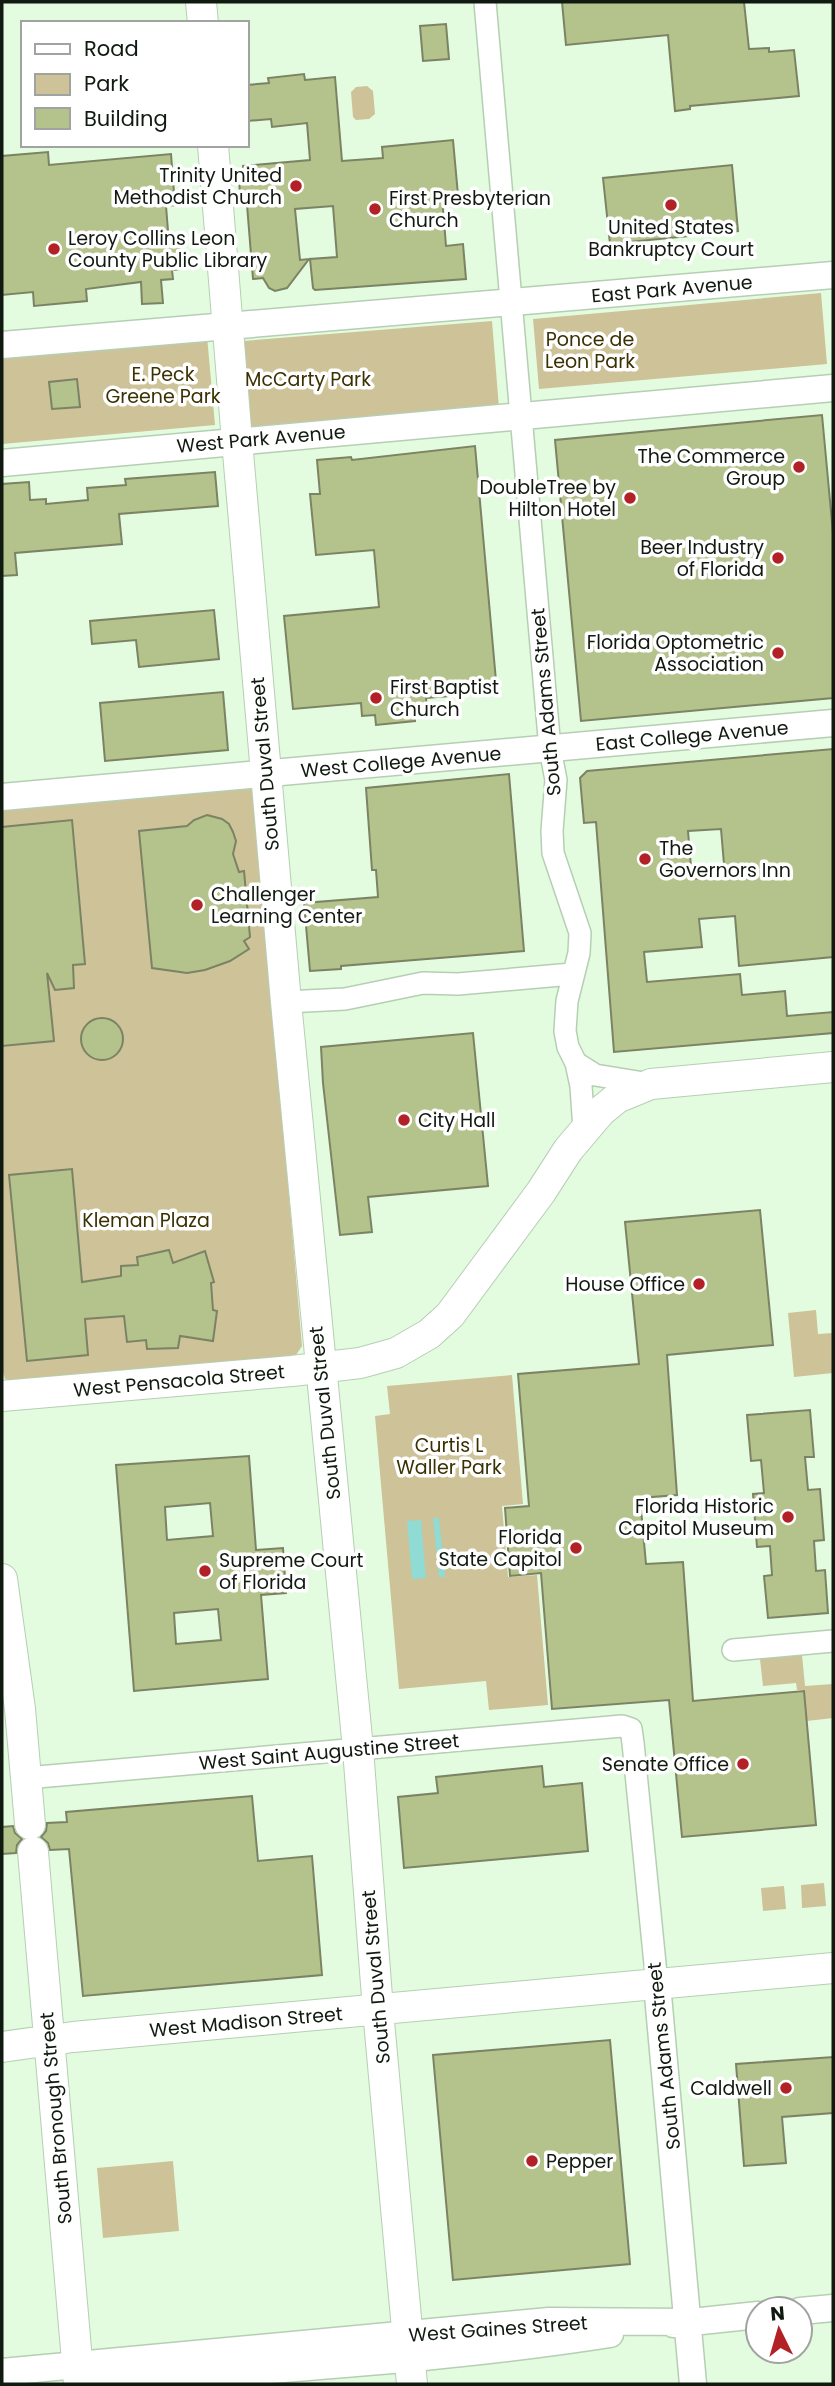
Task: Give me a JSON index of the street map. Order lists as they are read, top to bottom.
{
  "streets": {
    "main road": [
      "South Duval Street",
      "West Pensacola Street",
      "West Madison Street",
      "South Bronough Street"
    ],
    "street": [
      "East Park Avenue",
      "West Park Avenue",
      "South Adams Street",
      "East College Avenue",
      "West College Avenue",
      "West Saint Augustine Street",
      "West Gaines Street"
    ]
  },
  "crossings": [
    ["East Park Avenue", "South Adams Street"],
    ["West Park Avenue", "South Adams Street"],
    ["West Park Avenue", "South Duval Street"],
    ["South Adams Street", "East College Avenue"],
    ["South Adams Street", "West College Avenue"],
    ["South Adams Street", "West Pensacola Street"],
    ["South Adams Street", "West Saint Augustine Street"],
    ["South Adams Street", "West Madison Street"],
    ["South Adams Street", "West Gaines Street"],
    ["East College Avenue", "West College Avenue"],
    ["West College Avenue", "South Duval Street"],
    ["South Duval Street", "West Pensacola Street"],
    ["South Duval Street", "West Saint Augustine Street"],
    ["South Duval Street", "West Madison Street"],
    ["South Duval Street", "West Gaines Street"],
    ["West Saint Augustine Street", "South Bronough Street"],
    ["West Madison Street", "South Bronough Street"],
    ["South Bronough Street", "West Gaines Street"]
  ],
  "parks": [
    "Ponce de Leon Park",
    "E. Peck Greene Park",
    "McCarty Park",
    "Kleman Plaza",
    "Curtis L Waller Park"
  ],
  "places": [
    "Trinity United Methodist Church",
    "United States Bankruptcy Court",
    "First Presbyterian Church",
    "Leroy Collins Leon County Public Library",
    "The Commerce Group",
    "DoubleTree by Hilton Hotel",
    "Beer Industry of Florida",
    "Florida Optometric Association",
    "First Baptist Church",
    "The Governors Inn",
    "Challenger Learning Center",
    "City Hall",
    "House Office",
    "Florida Historic Capitol Museum",
    "Florida State Capitol",
    "Supreme Court of Florida",
    "Senate Office",
    "Caldwell",
    "Pepper"
  ],
  "legend": ["Road", "Park", "Building"],
  "north": "top"
}
